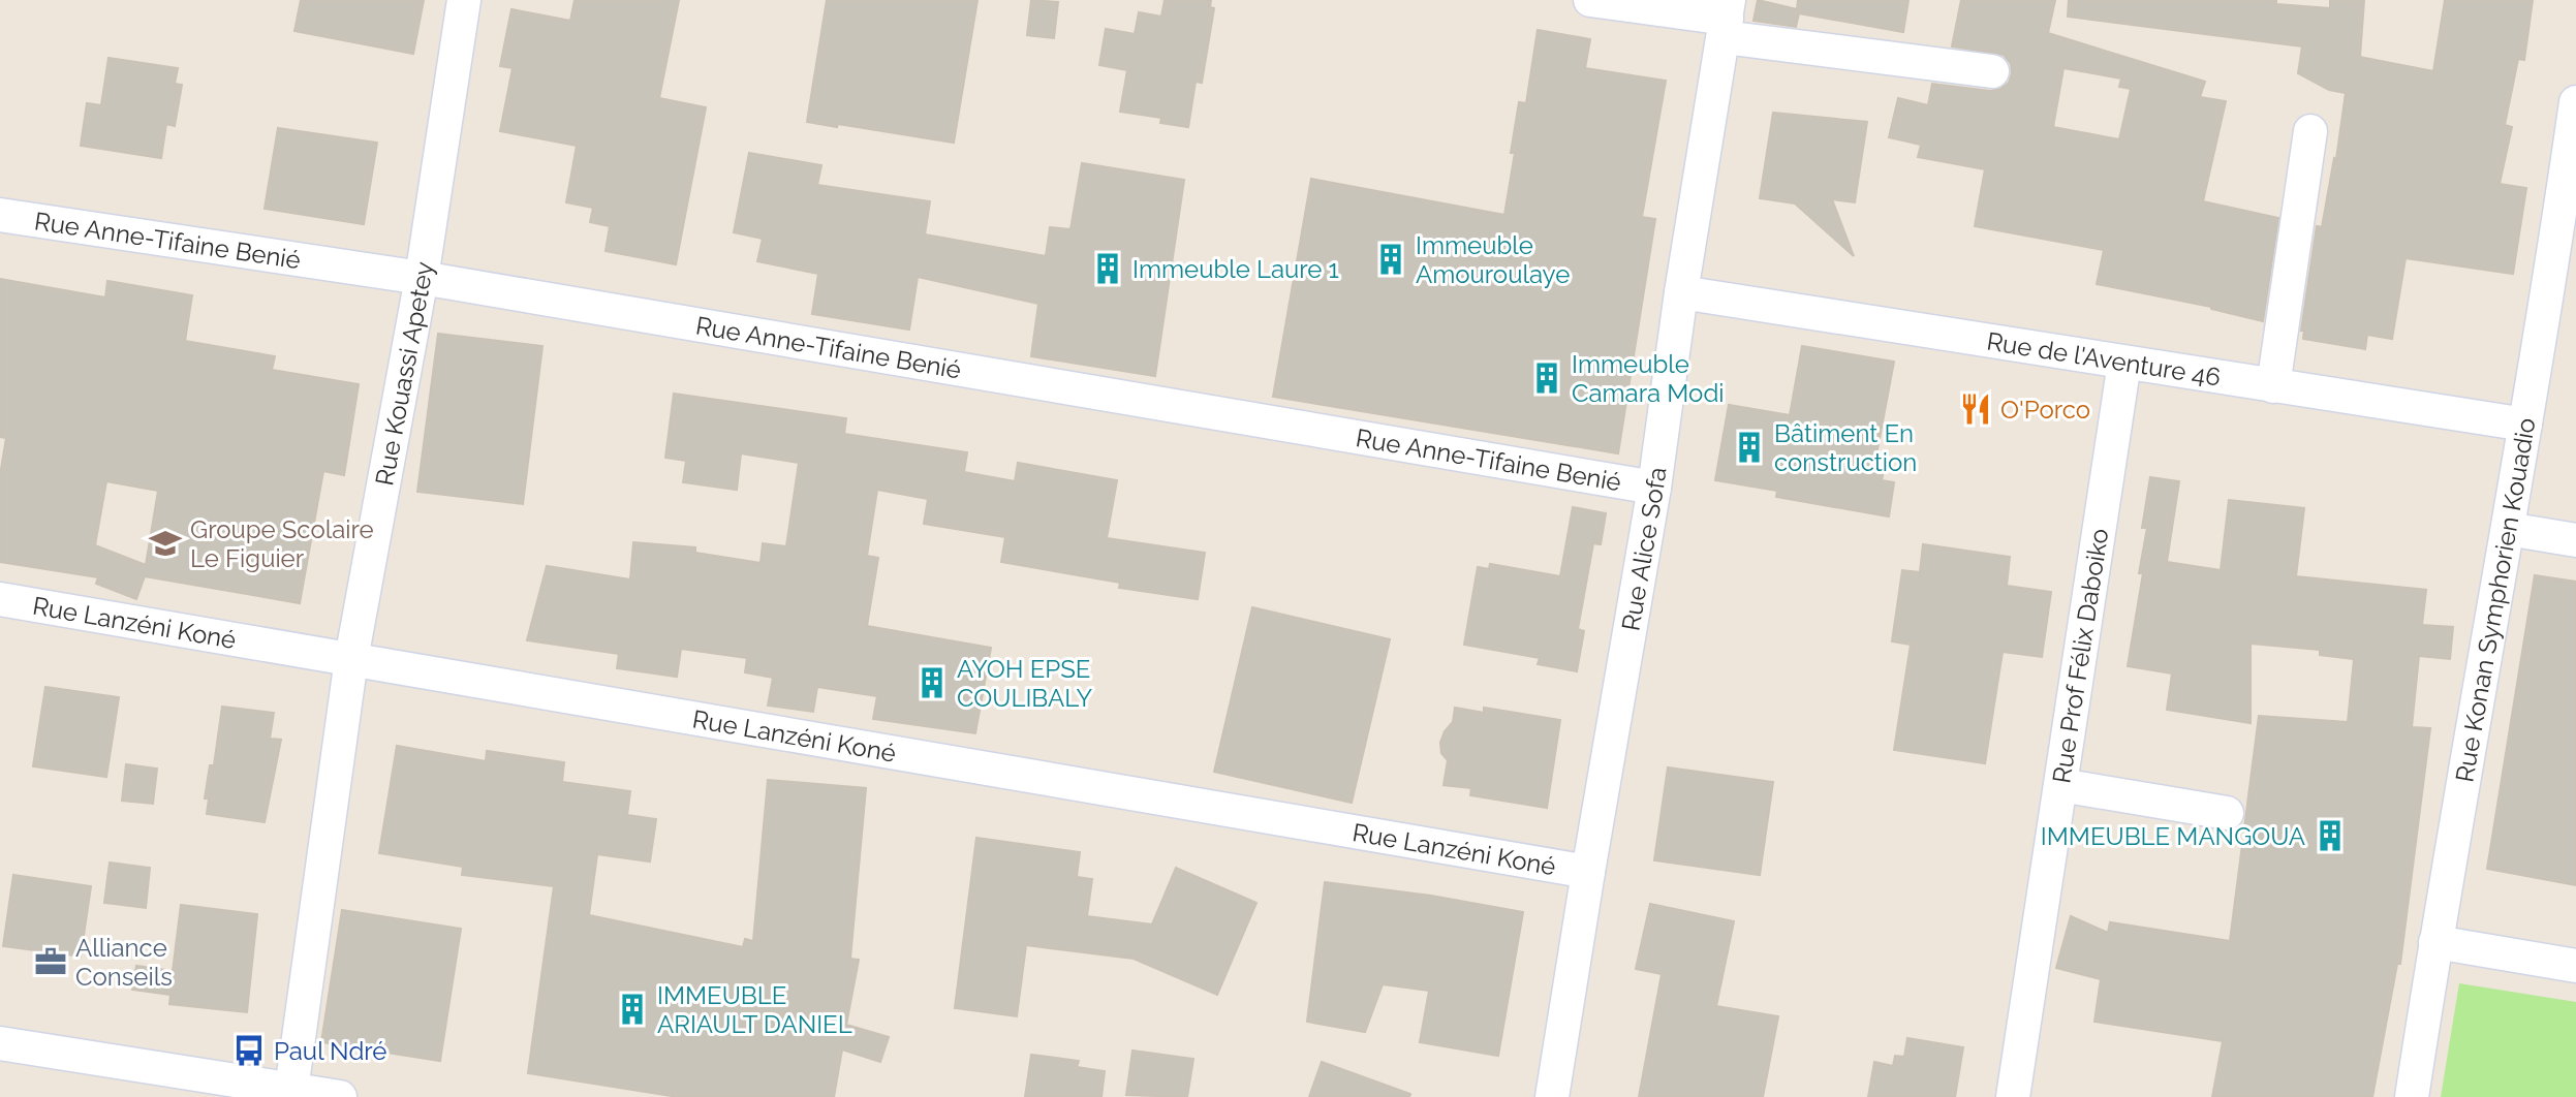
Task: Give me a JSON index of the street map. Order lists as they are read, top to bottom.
{
  "streets": {
    "street": [
      "Rue Anne-Tifaine Benié",
      "Rue de l'Aventure 46",
      "Rue Kouassi Apetey",
      "Rue Alice Sofa",
      "Rue Konan Symphorien Kouadio",
      "Rue Lanzéni Koné",
      "Rue Prof Félix Daboiko"
    ]
  },
  "crossings": [
    ["Rue Anne-Tifaine Benié", "Rue Kouassi Apetey"],
    ["Rue Anne-Tifaine Benié", "Rue Alice Sofa"],
    ["Rue de l'Aventure 46", "Rue Alice Sofa"],
    ["Rue de l'Aventure 46", "Rue Konan Symphorien Kouadio"],
    ["Rue de l'Aventure 46", "Rue Prof Félix Daboiko"],
    ["Rue Kouassi Apetey", "Rue Lanzéni Koné"],
    ["Rue Alice Sofa", "Rue Lanzéni Koné"]
  ],
  "places": {
    "building": [
      "Immeuble Amouroulaye",
      "Immeuble Laure 1",
      "Immeuble Camara Modi",
      "Bâtiment En construction",
      "AYOH EPSE COULIBALY",
      "IMMEUBLE MANGOUA",
      "IMMEUBLE ARIAULT DANIEL"
    ],
    "restaurant": ["O'Porco"],
    "school or university": ["Groupe Scolaire Le Figuier"],
    "office": ["Alliance Conseils"],
    "bus stop": ["Paul Ndré"]
  }
}
